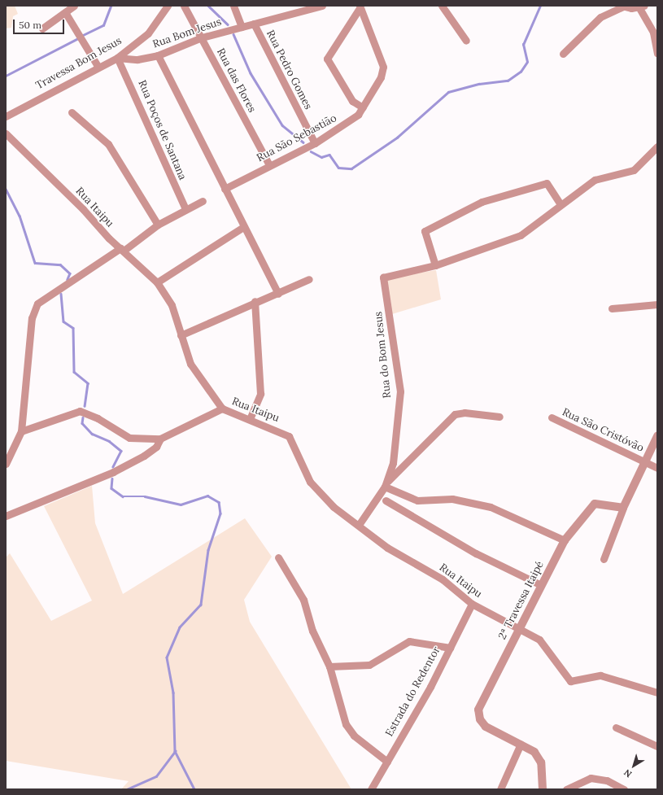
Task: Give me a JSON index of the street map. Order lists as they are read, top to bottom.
{
  "streets": {
    "street": [
      "Rua Bom Jesus",
      "Travessa Bom Jesus",
      "Rua Pedro Gomes",
      "Rua das Flores",
      "Rua Poços de Santana",
      "Rua São Sebastião",
      "Rua Itaipu",
      "Rua do Bom Jesus",
      "Rua São Cristóvão",
      "2ª Travessa Itaipé",
      "Estrada do Redentor"
    ]
  },
  "crossings": [
    ["Rua Bom Jesus", "Travessa Bom Jesus"],
    ["Rua Bom Jesus", "Rua Pedro Gomes"],
    ["Rua Bom Jesus", "Rua das Flores"],
    ["Rua Bom Jesus", "Rua Poços de Santana"],
    ["Travessa Bom Jesus", "Rua Poços de Santana"],
    ["Rua Pedro Gomes", "Rua São Sebastião"],
    ["Rua das Flores", "Rua São Sebastião"],
    ["Rua Itaipu", "2ª Travessa Itaipé"],
    ["Rua Itaipu", "Estrada do Redentor"]
  ],
  "scale_bar": "50 m",
  "north": "bottom left"
}
